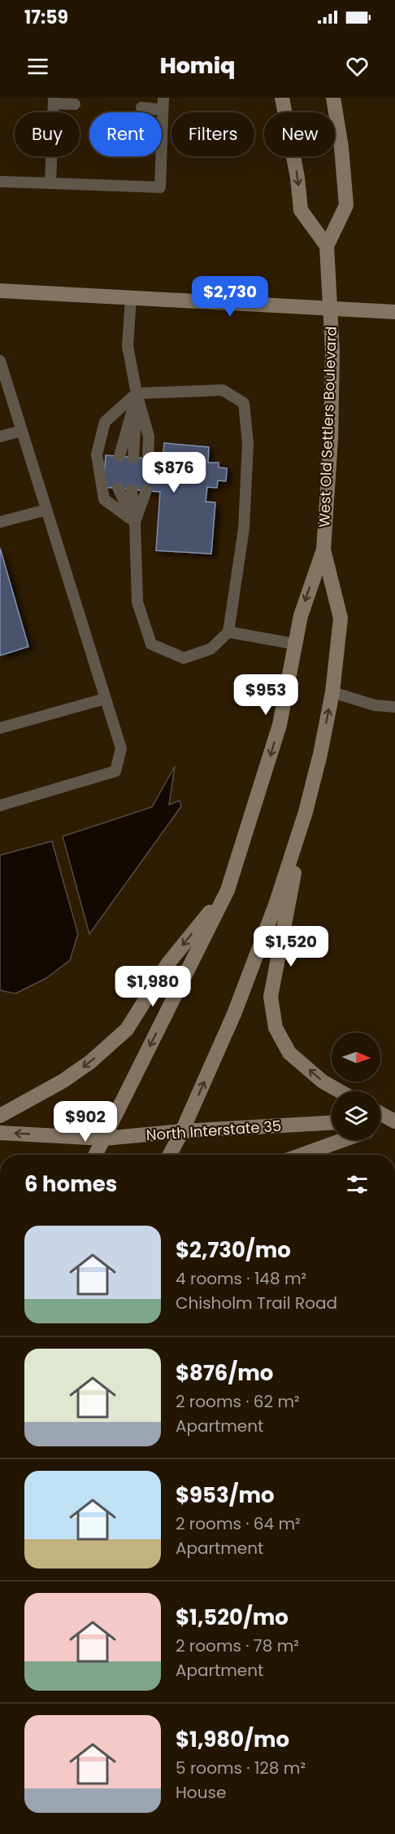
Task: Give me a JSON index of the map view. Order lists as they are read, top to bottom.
{
  "streets": {
    "main road": ["West Old Settlers Boulevard", "North Interstate 35"]
  },
  "crossings": [
    ["West Old Settlers Boulevard", "North Interstate 35"]
  ],
  "north": "right",
  "page": {
    "status": "17:59",
    "header": "Homiq",
    "chip": [
      "Buy",
      "Rent",
      "Filters",
      "New"
    ],
    "price": [
      "$2,730",
      "$876",
      "$953",
      "$1,520",
      "$1,980",
      "$902"
    ],
    "heading": "6 homes",
    "list": [
      {
        "name": "$2,730/mo",
        "note": "4 rooms · 148 m² · Chisholm Trail Road"
      },
      {
        "name": "$876/mo",
        "note": "2 rooms · 62 m² · Apartment"
      },
      {
        "name": "$953/mo",
        "note": "2 rooms · 64 m² · Apartment"
      },
      {
        "name": "$1,520/mo",
        "note": "2 rooms · 78 m² · Apartment"
      },
      {
        "name": "$1,980/mo",
        "note": "5 rooms · 128 m² · House"
      }
    ]
  }
}
